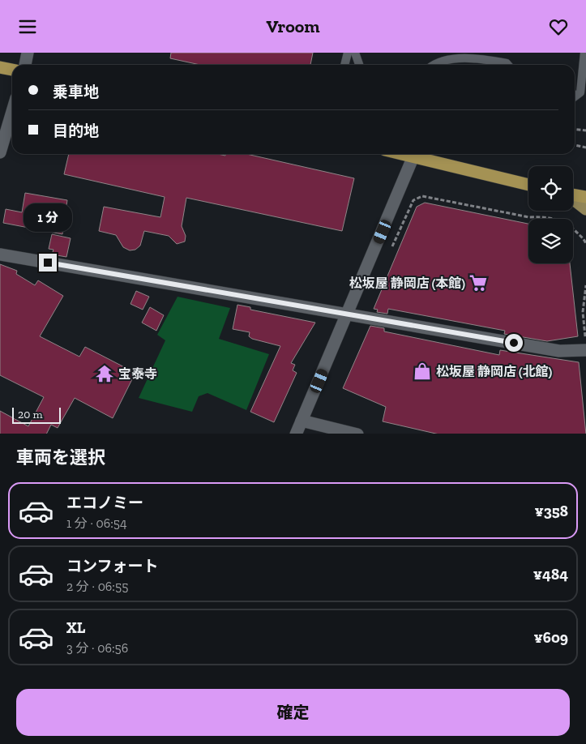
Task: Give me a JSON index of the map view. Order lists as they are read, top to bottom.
{
  "places": {
    "supermarket": ["松坂屋 静岡店 (本館)"],
    "shop": ["松坂屋 静岡店 (北館)"],
    "temple": ["宝泰寺"]
  },
  "scale_bar": "20 m",
  "page": {
    "header": "Vroom",
    "banner": ["乗車地", "目的地"],
    "bubble": "1 分",
    "scale": "20 m",
    "heading": "車両を選択",
    "list": [
      {
        "name": "エコノミー",
        "note": "1 分 · 06:54",
        "value": "¥358"
      },
      {
        "name": "コンフォート",
        "note": "2 分 · 06:55",
        "value": "¥484"
      },
      {
        "name": "XL",
        "note": "3 分 · 06:56",
        "value": "¥609"
      }
    ],
    "buttons": "確定"
  }
}
